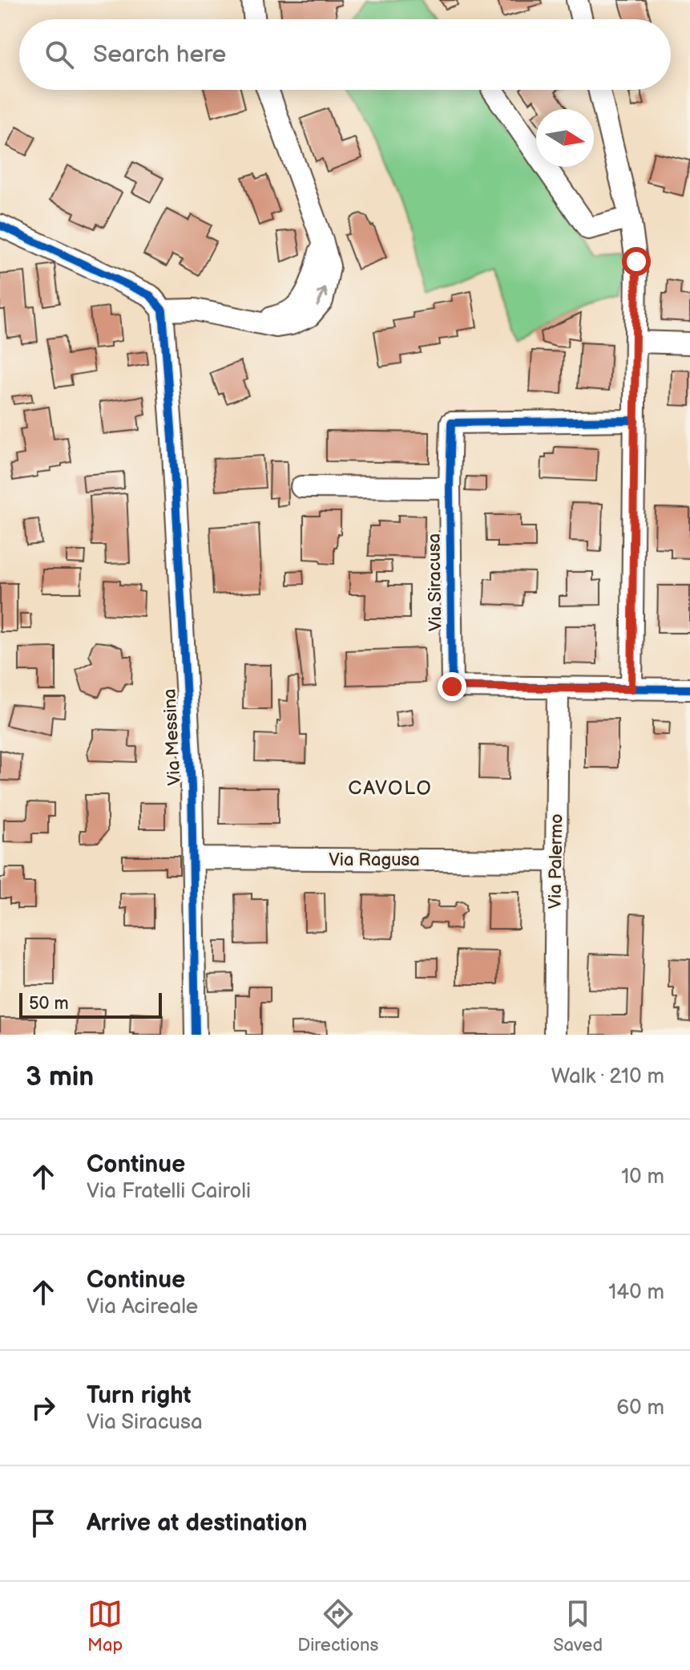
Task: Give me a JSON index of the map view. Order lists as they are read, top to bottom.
{
  "streets": {
    "street": [
      "Via Siracusa",
      "Via Messina",
      "Via Ragusa",
      "Via Palermo"
    ]
  },
  "crossings": [
    ["Via Siracusa", "Via Palermo"],
    ["Via Messina", "Via Ragusa"],
    ["Via Ragusa", "Via Palermo"]
  ],
  "districts": ["CAVOLO"],
  "scale_bar": "50 m",
  "north": "right",
  "page": {
    "search": "Search here",
    "scale": "50 m",
    "heading": ["3 min", "Walk · 210 m"],
    "list": [
      ["Continue", "Via Fratelli Cairoli", "10 m"],
      ["Continue", "Via Acireale", "140 m"],
      ["Turn right", "Via Siracusa", "60 m"],
      "Arrive at destination"
    ],
    "nav": ["Map", "Directions", "Saved"]
  }
}
